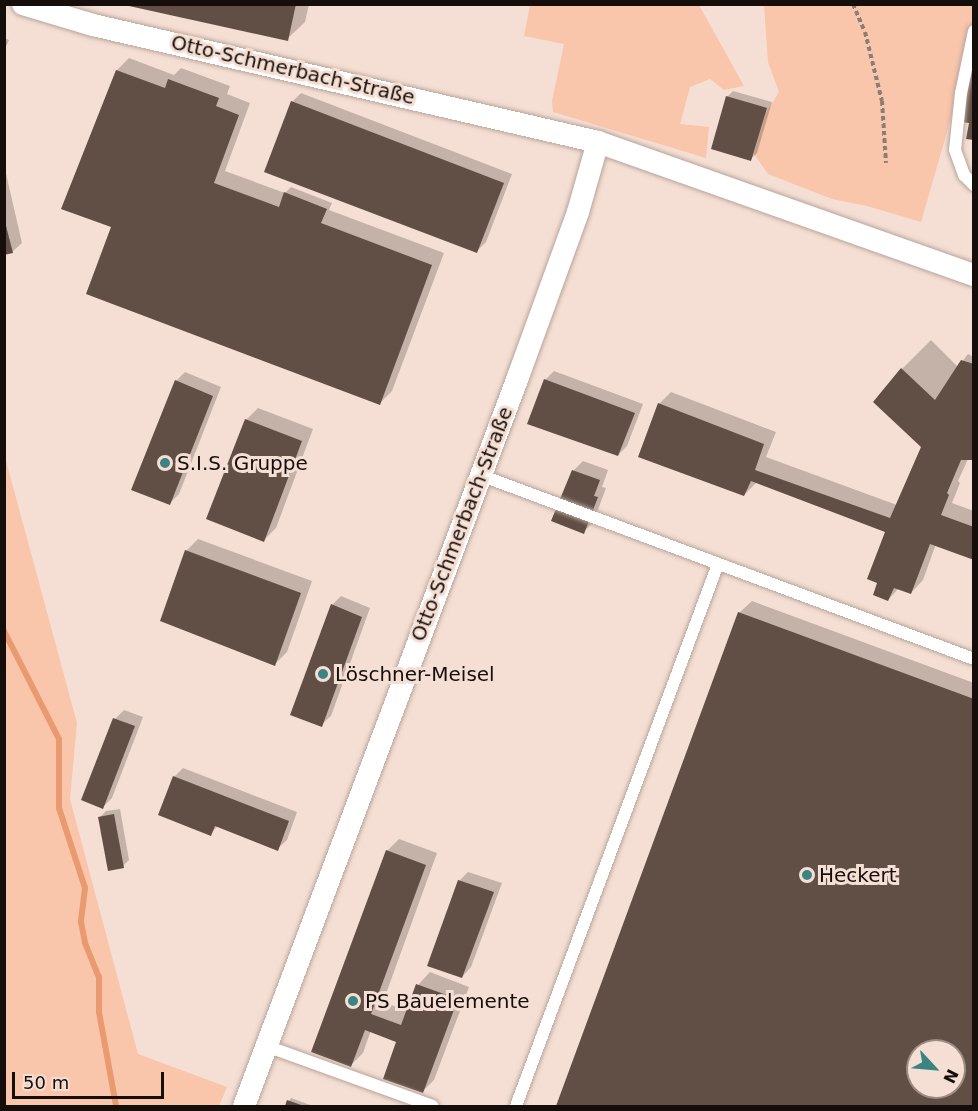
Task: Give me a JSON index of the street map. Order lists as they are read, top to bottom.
{
  "streets": {
    "street": ["Otto-Schmerbach-Straße"]
  },
  "places": [
    "S.I.S. Gruppe",
    "Löschner-Meisel",
    "Heckert",
    "PS Bauelemente"
  ],
  "scale_bar": "50 m",
  "north": "bottom right"
}
